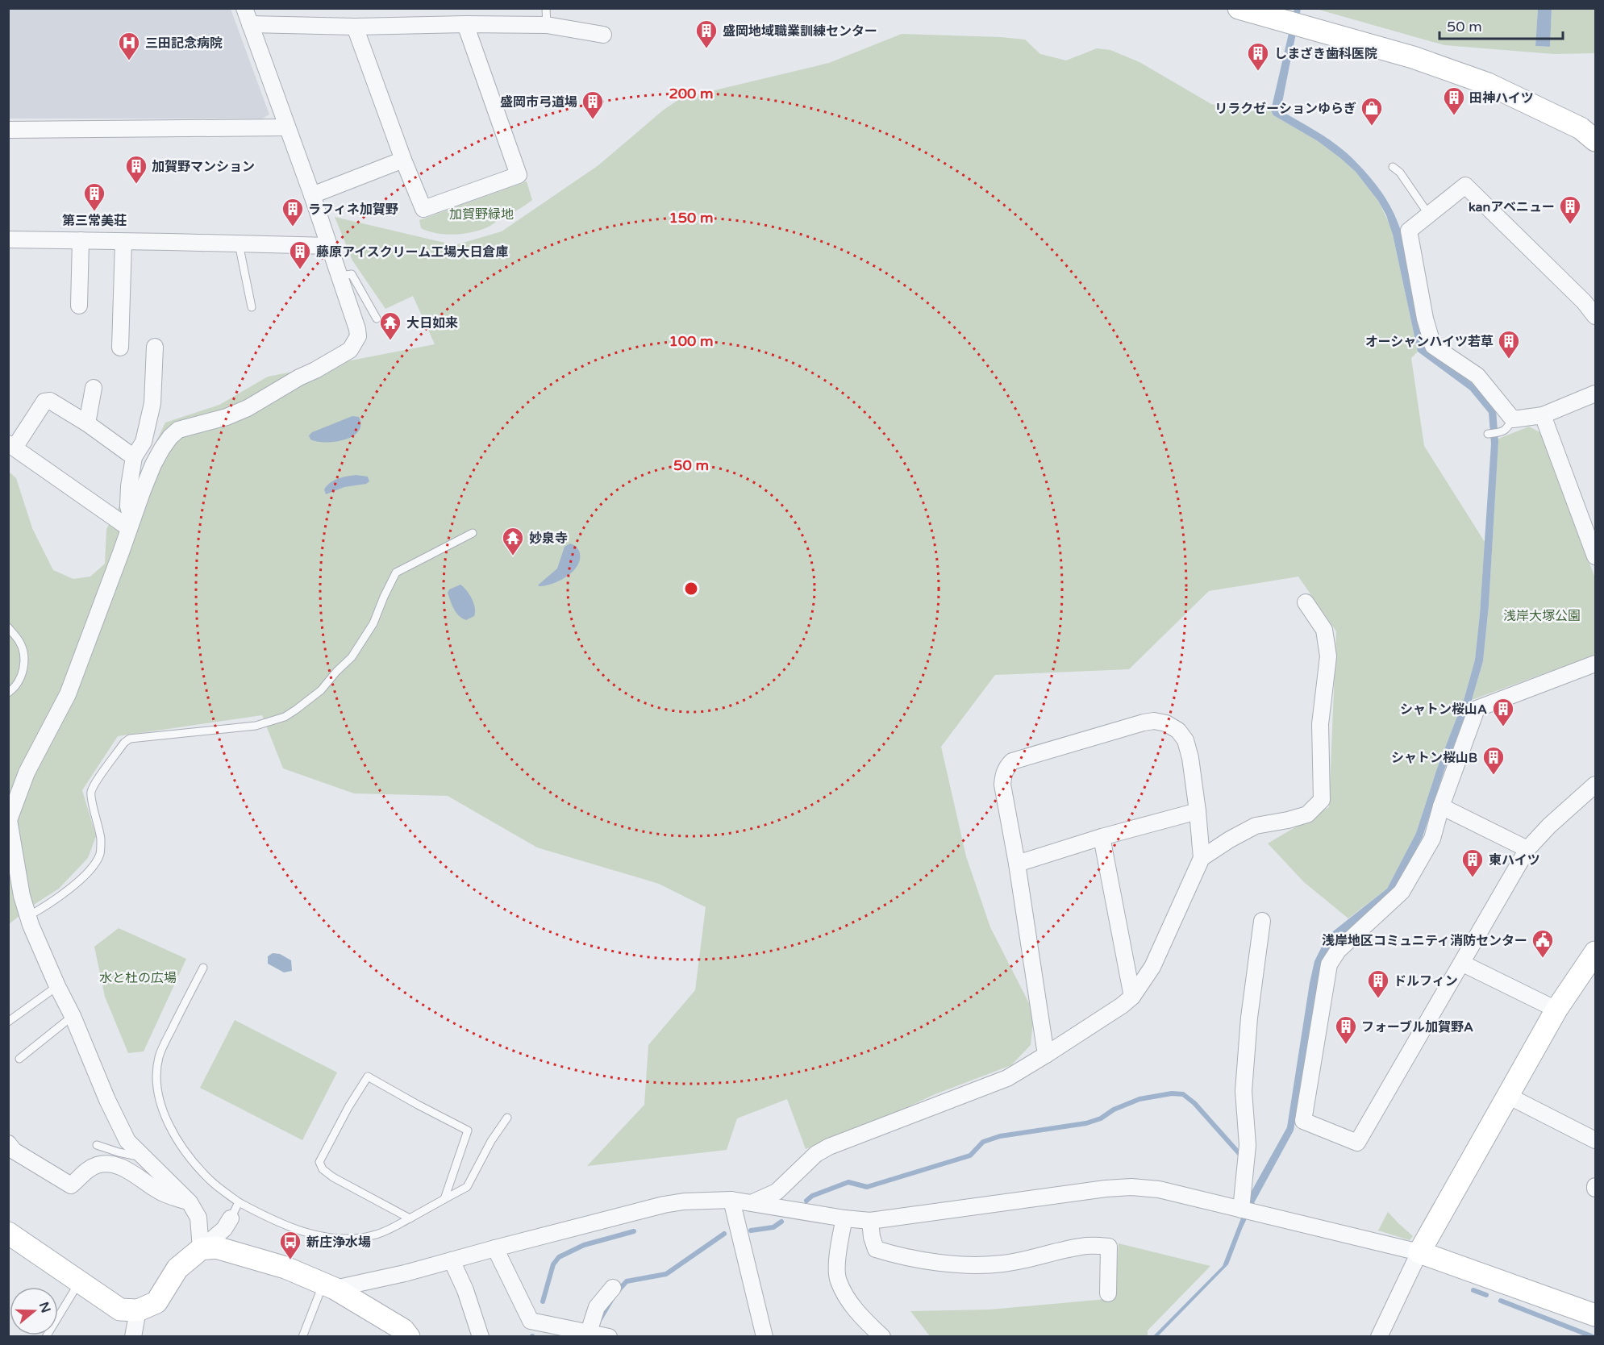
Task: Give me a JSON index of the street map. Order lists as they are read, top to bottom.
{
  "parks": ["加賀野緑地", "浅岸大塚公園", "水と杜の広場"],
  "places": {
    "building": [
      "盛岡地域職業訓練センター",
      "しまざき歯科医院",
      "田神ハイツ",
      "盛岡市弓道場",
      "加賀野マンション",
      "第三常美荘",
      "kanアベニュー",
      "ラフィネ加賀野",
      "藤原アイスクリーム工場大日倉庫",
      "オーシャンハイツ若草",
      "シャトン桜山A",
      "シャトン桜山B",
      "東ハイツ",
      "ドルフィン",
      "フォーブル加賀野A"
    ],
    "hospital": ["三田記念病院"],
    "shop": ["リラクゼーションゆらぎ"],
    "temple": ["大日如来", "妙泉寺"],
    "public building": ["浅岸地区コミュニティ消防センター"],
    "bus stop": ["新庄浄水場"]
  },
  "scale_bar": "50 m",
  "north": "right",
  "rings": [
    "200 m",
    "150 m",
    "100 m",
    "50 m"
  ]
}
